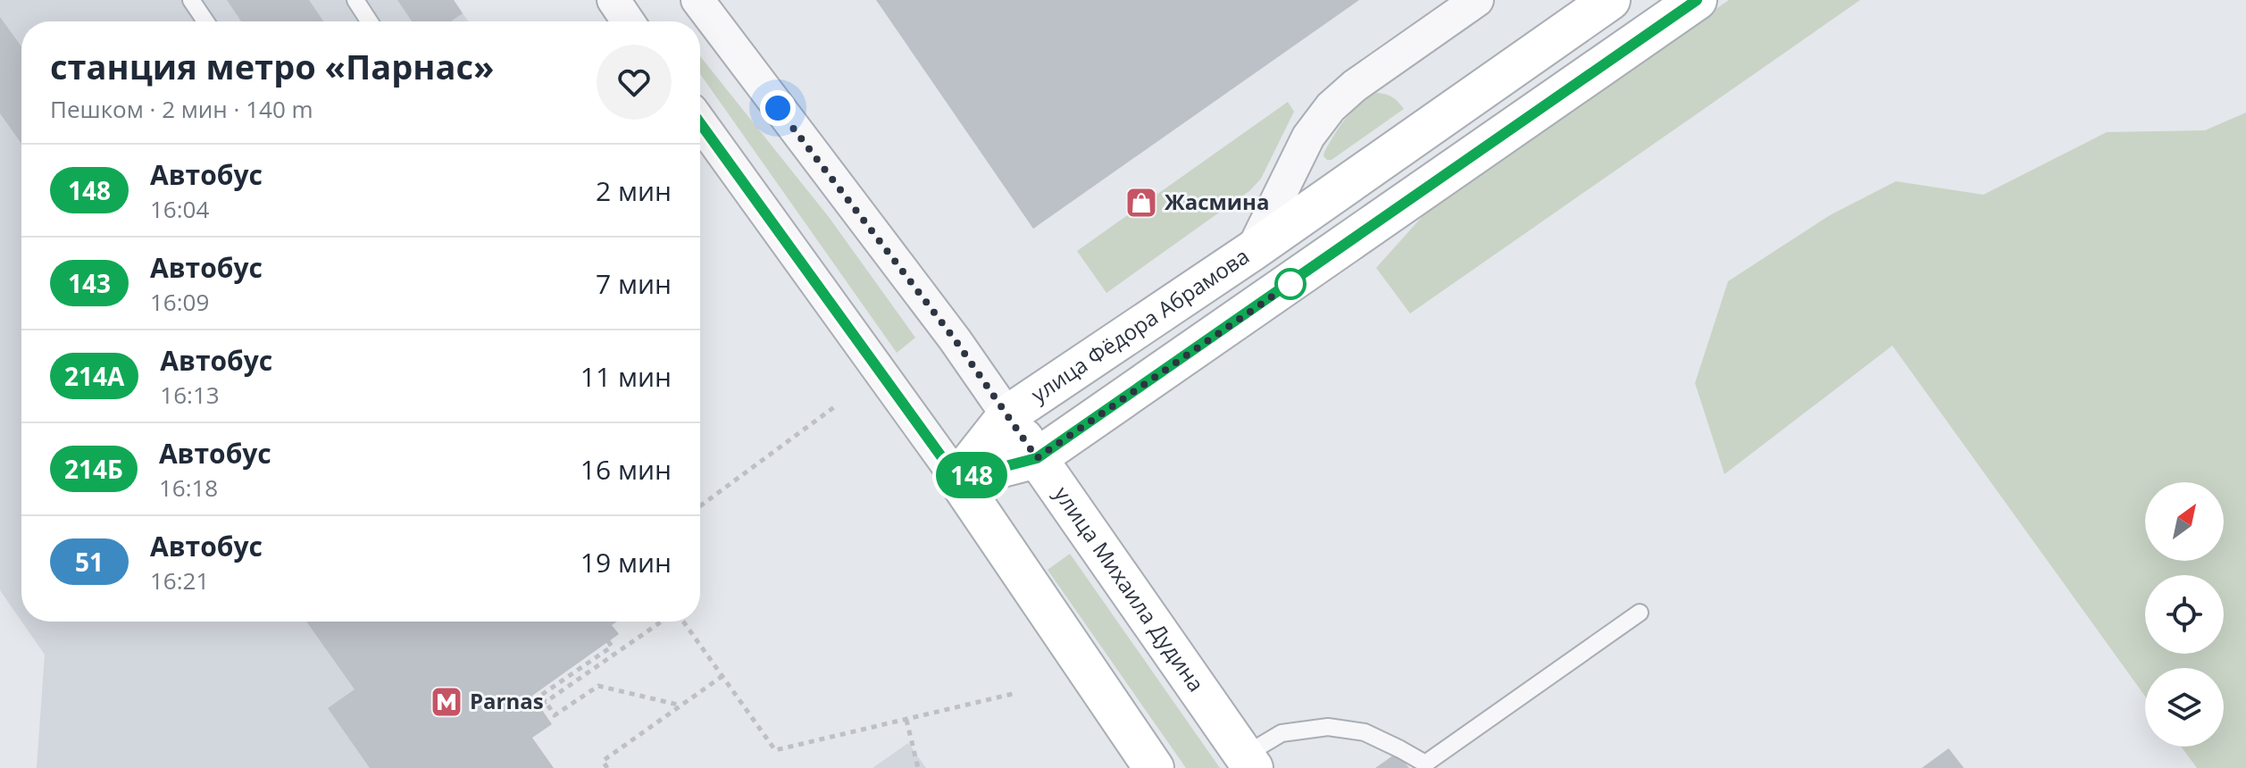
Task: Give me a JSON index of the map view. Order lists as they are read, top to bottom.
{
  "streets": {
    "street": ["улица Фёдора Абрамова", "улица Михаила Дудина"]
  },
  "crossings": [
    ["улица Фёдора Абрамова", "улица Михаила Дудина"]
  ],
  "places": {
    "shop": ["Жасмина"],
    "metro station": ["Parnas"]
  },
  "lines": ["bus line 148"],
  "north": "top right",
  "page": {
    "on_map": "148",
    "heading": ["станция метро «Парнас»", "Пешком · 2 мин · 140 m"],
    "list": [
      {
        "mark": "148",
        "name": "Автобус",
        "note": "16:04",
        "value": "2 мин"
      },
      {
        "mark": "143",
        "name": "Автобус",
        "note": "16:09",
        "value": "7 мин"
      },
      {
        "mark": "214А",
        "name": "Автобус",
        "note": "16:13",
        "value": "11 мин"
      },
      {
        "mark": "214Б",
        "name": "Автобус",
        "note": "16:18",
        "value": "16 мин"
      },
      {
        "mark": "51",
        "name": "Автобус",
        "note": "16:21",
        "value": "19 мин"
      }
    ]
  }
}
